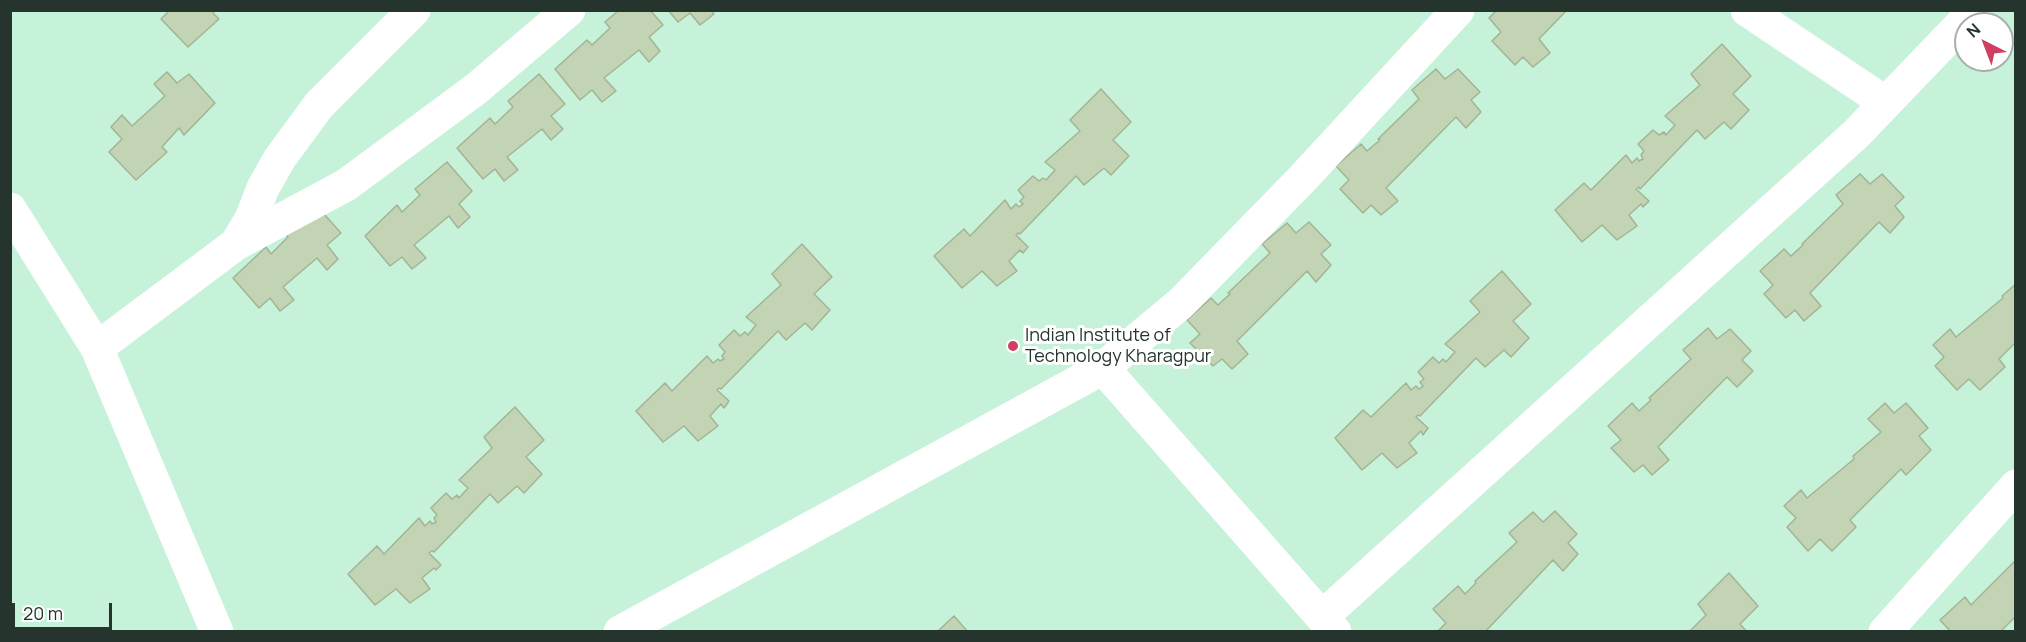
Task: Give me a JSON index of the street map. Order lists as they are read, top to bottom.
{
  "places": ["Indian Institute of Technology Kharagpur"],
  "scale_bar": "20 m",
  "north": "top left"
}
